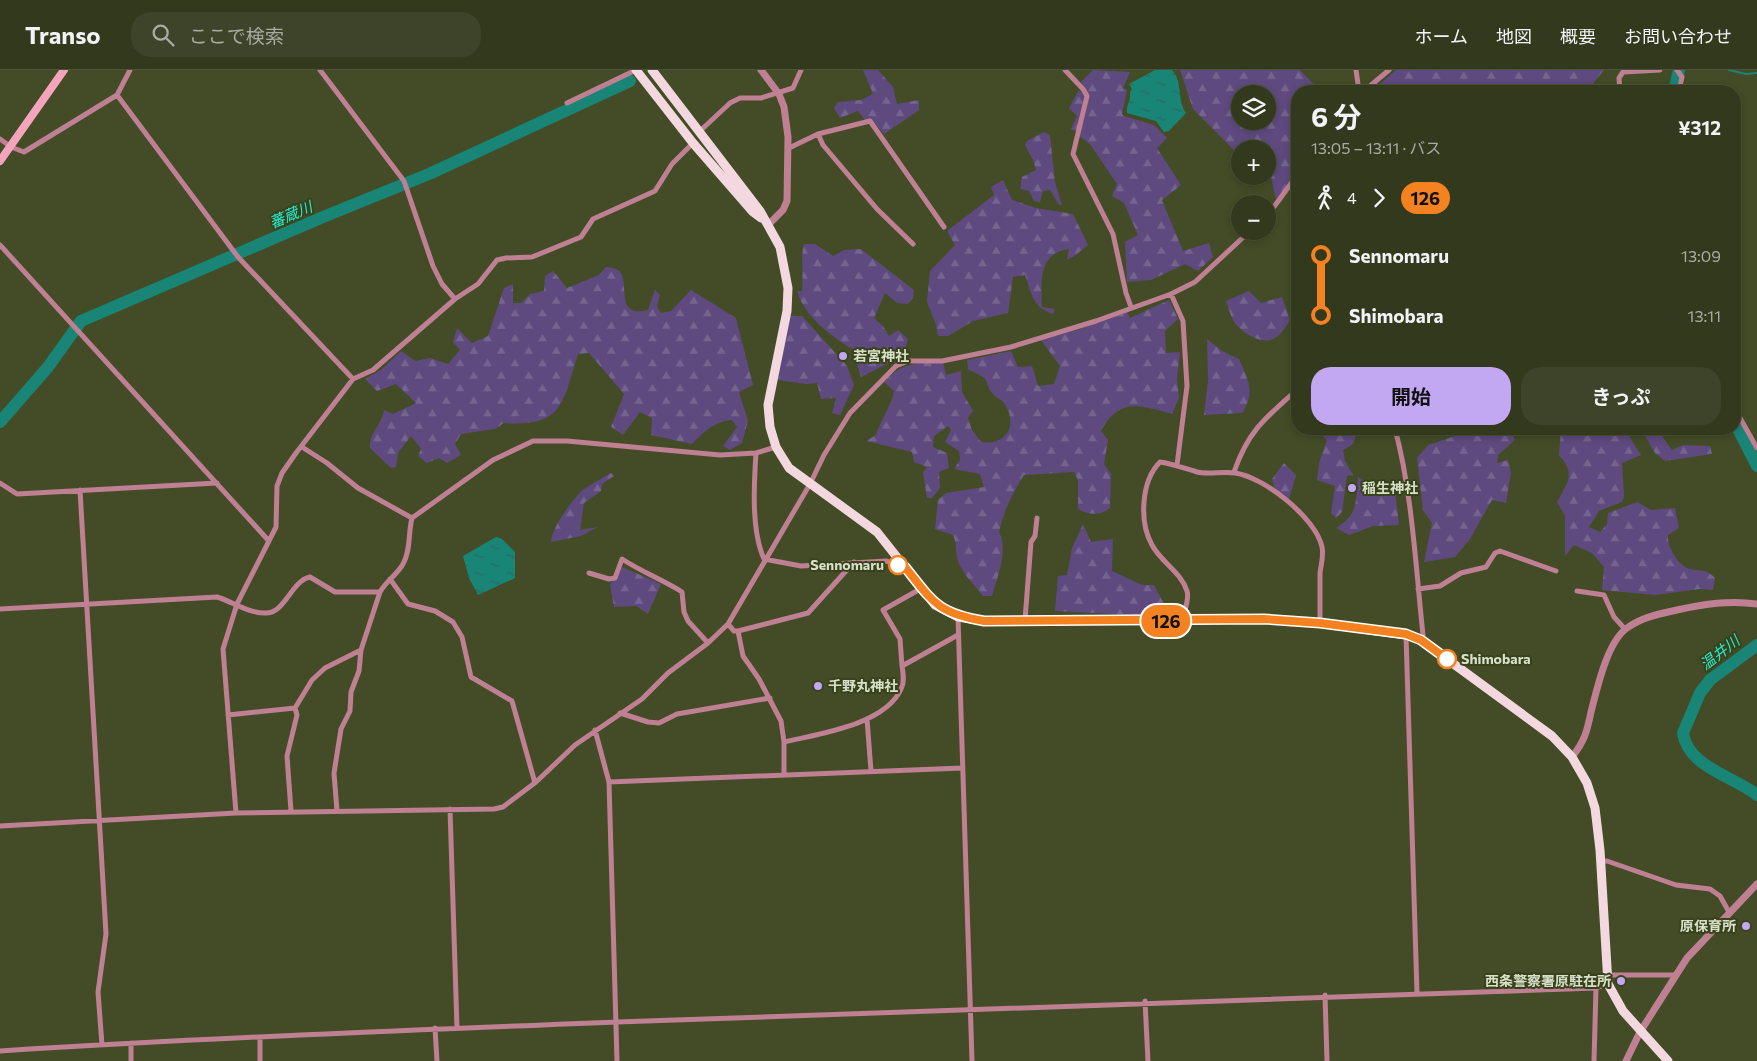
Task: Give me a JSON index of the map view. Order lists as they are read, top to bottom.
{
  "water": ["蕃蔵川", "温井川"],
  "places": [
    "若宮神社",
    "稲生神社",
    "Sennomaru",
    "Shimobara",
    "千野丸神社",
    "原保育所",
    "西条警察署原駐在所"
  ],
  "lines": ["bus line 126"],
  "page": {
    "header": "Transo",
    "search": "ここで検索",
    "nav": [
      "ホーム",
      "地図",
      "概要",
      "お問い合わせ"
    ],
    "on_map": "126",
    "map_buttons": ["+", "−"],
    "heading": ["6 分", "13:05 – 13:11 · バス", "¥312"],
    "legs": ["4", "126"],
    "list": [
      {
        "name": "Sennomaru",
        "value": "13:09"
      },
      {
        "name": "Shimobara",
        "value": "13:11"
      }
    ],
    "buttons": ["開始", "きっぷ"]
  }
}
